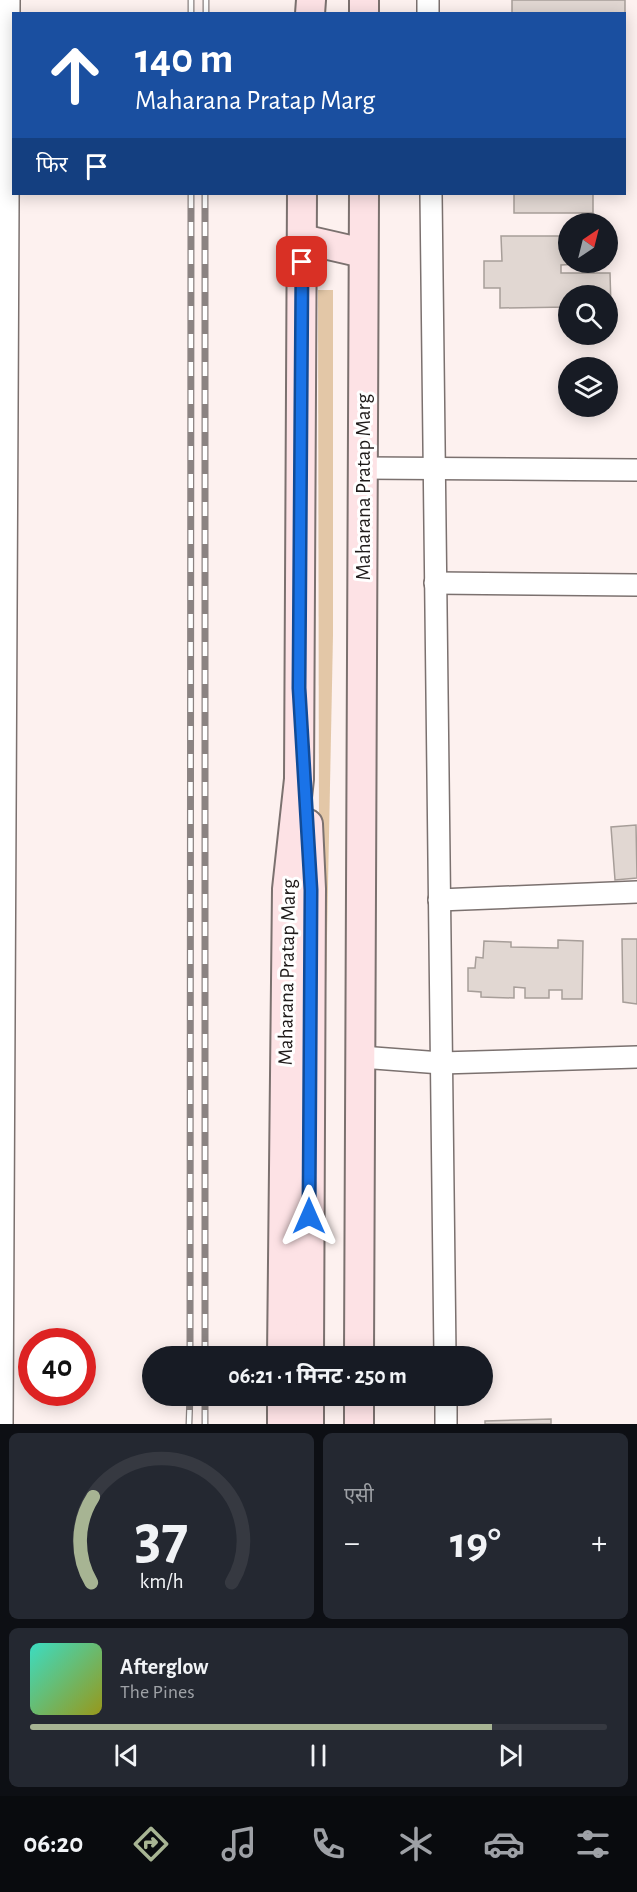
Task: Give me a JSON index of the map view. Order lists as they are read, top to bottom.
{
  "streets": {
    "main road": ["Maharana Pratap Marg"]
  },
  "north": "top right",
  "page": {
    "turn": ["140 m", "Maharana Pratap Marg"],
    "then": "फिर",
    "limit": "40",
    "trip": "06:21 · 1 मिनट · 250 m",
    "tile": "एसी",
    "heat": ["−", "19°", "+"],
    "song": ["Afterglow", "The Pines"],
    "tabs": "06:20",
    "gauge": ["37", "km/h"]
  }
}
